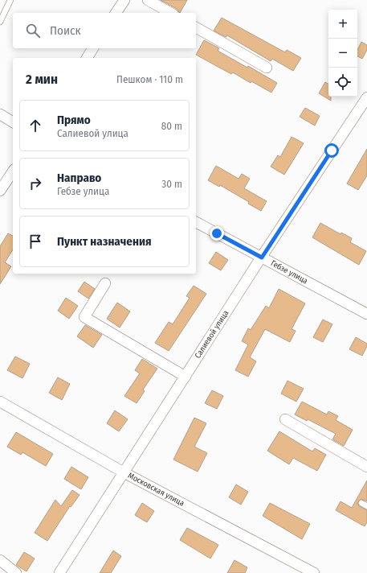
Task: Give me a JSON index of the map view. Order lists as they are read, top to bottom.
{
  "streets": {
    "street": ["Гебзе улица", "Салиевой улица", "Московская улица"]
  },
  "crossings": [
    ["Гебзе улица", "Салиевой улица"],
    ["Салиевой улица", "Московская улица"]
  ],
  "page": {
    "map_buttons": ["+", "−"],
    "search": "Поиск",
    "heading": ["2 мин", "Пешком · 110 m"],
    "list": [
      ["Прямо", "Салиевой улица", "80 m"],
      ["Направо", "Гебзе улица", "30 m"],
      "Пункт назначения"
    ]
  }
}
